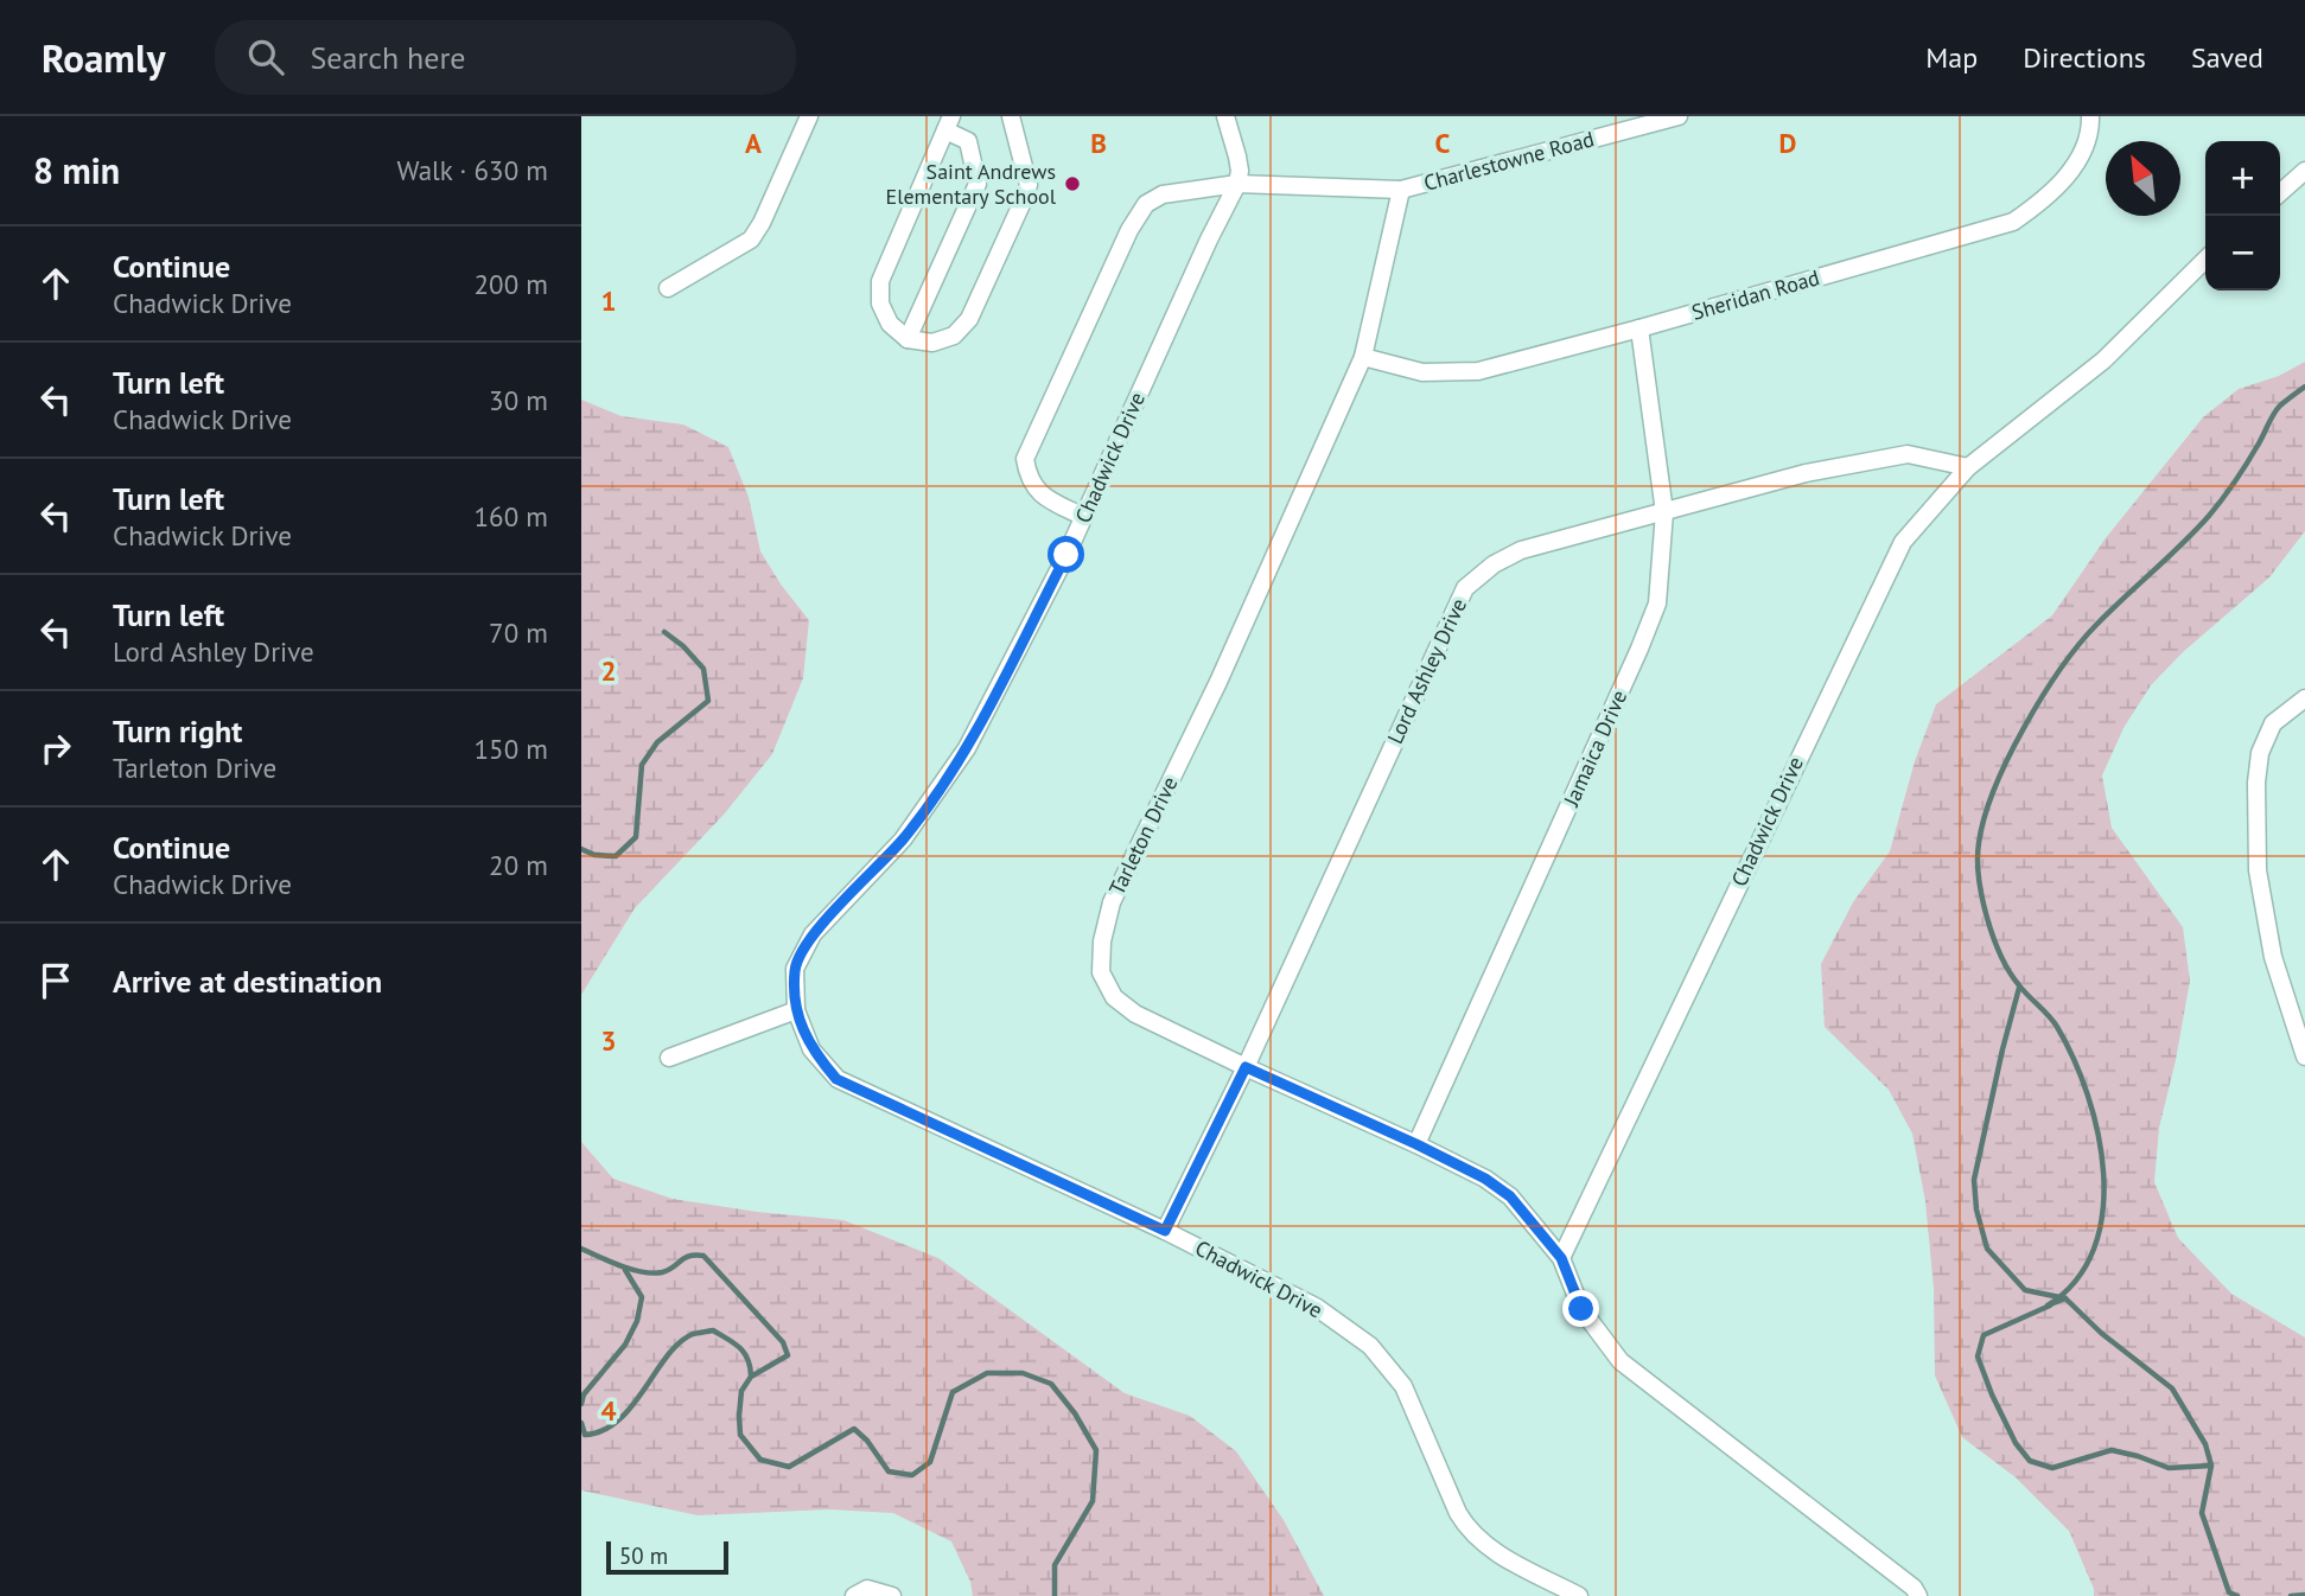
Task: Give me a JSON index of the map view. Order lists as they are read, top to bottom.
{
  "streets": {
    "street": [
      "Charlestowne Road",
      "Sheridan Road",
      "Chadwick Drive",
      "Lord Ashley Drive",
      "Jamaica Drive",
      "Tarleton Drive"
    ]
  },
  "crossings": [
    ["Charlestowne Road", "Chadwick Drive"],
    ["Charlestowne Road", "Tarleton Drive"],
    ["Sheridan Road", "Jamaica Drive"],
    ["Sheridan Road", "Tarleton Drive"],
    ["Chadwick Drive", "Lord Ashley Drive"],
    ["Chadwick Drive", "Tarleton Drive"],
    ["Lord Ashley Drive", "Jamaica Drive"],
    ["Lord Ashley Drive", "Tarleton Drive"],
    ["Jamaica Drive", "Tarleton Drive"]
  ],
  "places": ["Saint Andrews Elementary School"],
  "scale_bar": "50 m",
  "north": "top left",
  "page": {
    "header": "Roamly",
    "search": "Search here",
    "nav": ["Map", "Directions", "Saved"],
    "heading": ["8 min", "Walk · 630 m"],
    "map_buttons": ["+", "−"],
    "list": [
      ["Continue", "Chadwick Drive", "200 m"],
      ["Turn left", "Chadwick Drive", "30 m"],
      ["Turn left", "Chadwick Drive", "160 m"],
      ["Turn left", "Lord Ashley Drive", "70 m"],
      ["Turn right", "Tarleton Drive", "150 m"],
      ["Continue", "Chadwick Drive", "20 m"],
      "Arrive at destination"
    ],
    "scale": "50 m"
  },
  "grid": {
    "columns": [
      "A",
      "B",
      "C",
      "D"
    ],
    "rows": [
      "1",
      "2",
      "3",
      "4"
    ]
  }
}
